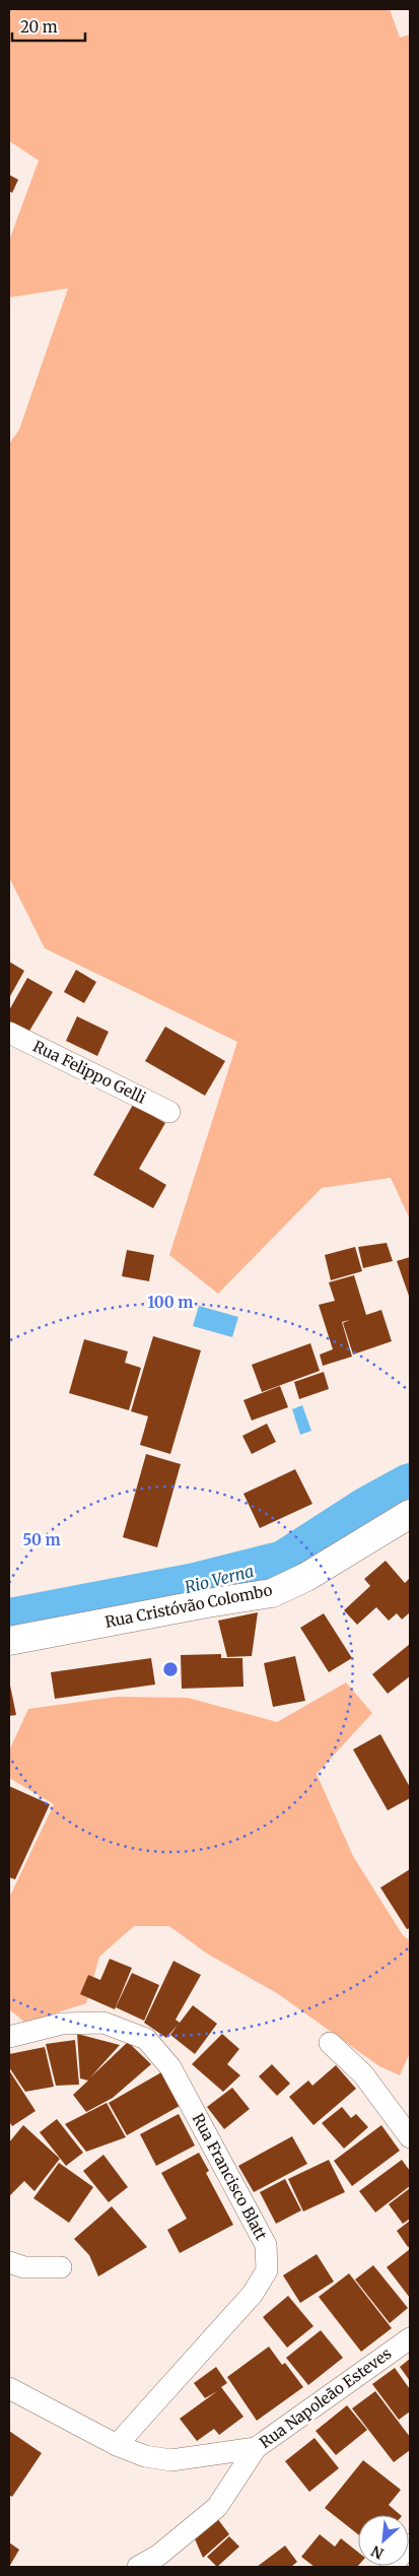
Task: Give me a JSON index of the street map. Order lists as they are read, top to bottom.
{
  "streets": {
    "main road": ["Rua Cristóvão Colombo"],
    "street": ["Rua Felippo Gelli", "Rua Francisco Blatt", "Rua Napoleão Esteves"]
  },
  "water": ["Rio Verna"],
  "scale_bar": "20 m",
  "north": "bottom left",
  "rings": ["100 m", "50 m"]
}
